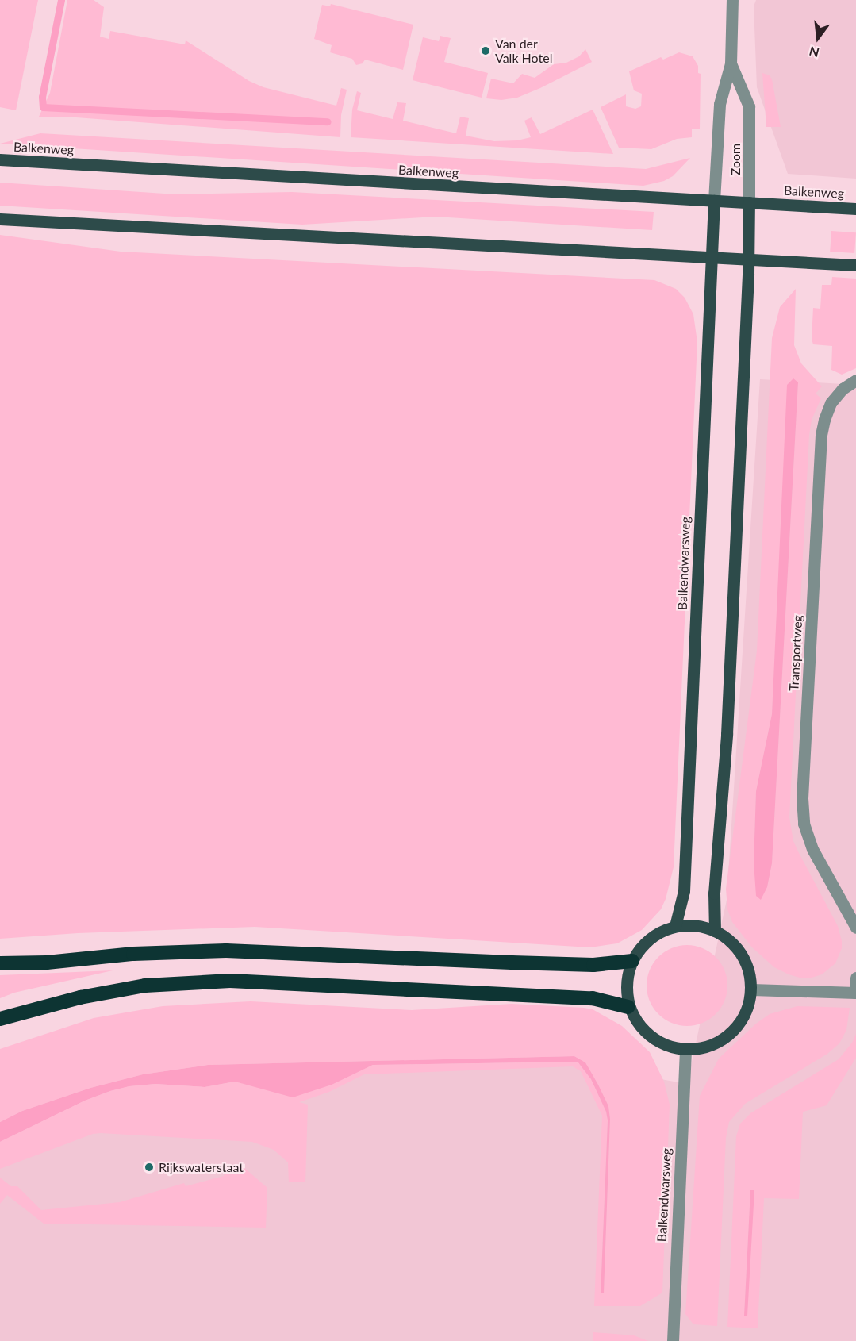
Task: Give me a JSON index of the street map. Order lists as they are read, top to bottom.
{
  "streets": {
    "main road": ["Balkenweg", "Zoom", "Balkendwarsweg"],
    "street": ["Transportweg"]
  },
  "crossings": [
    ["Balkenweg", "Zoom"],
    ["Balkenweg", "Balkendwarsweg"],
    ["Zoom", "Balkendwarsweg"]
  ],
  "places": ["Van der Valk Hotel", "Rijkswaterstaat"],
  "north": "bottom"
}
